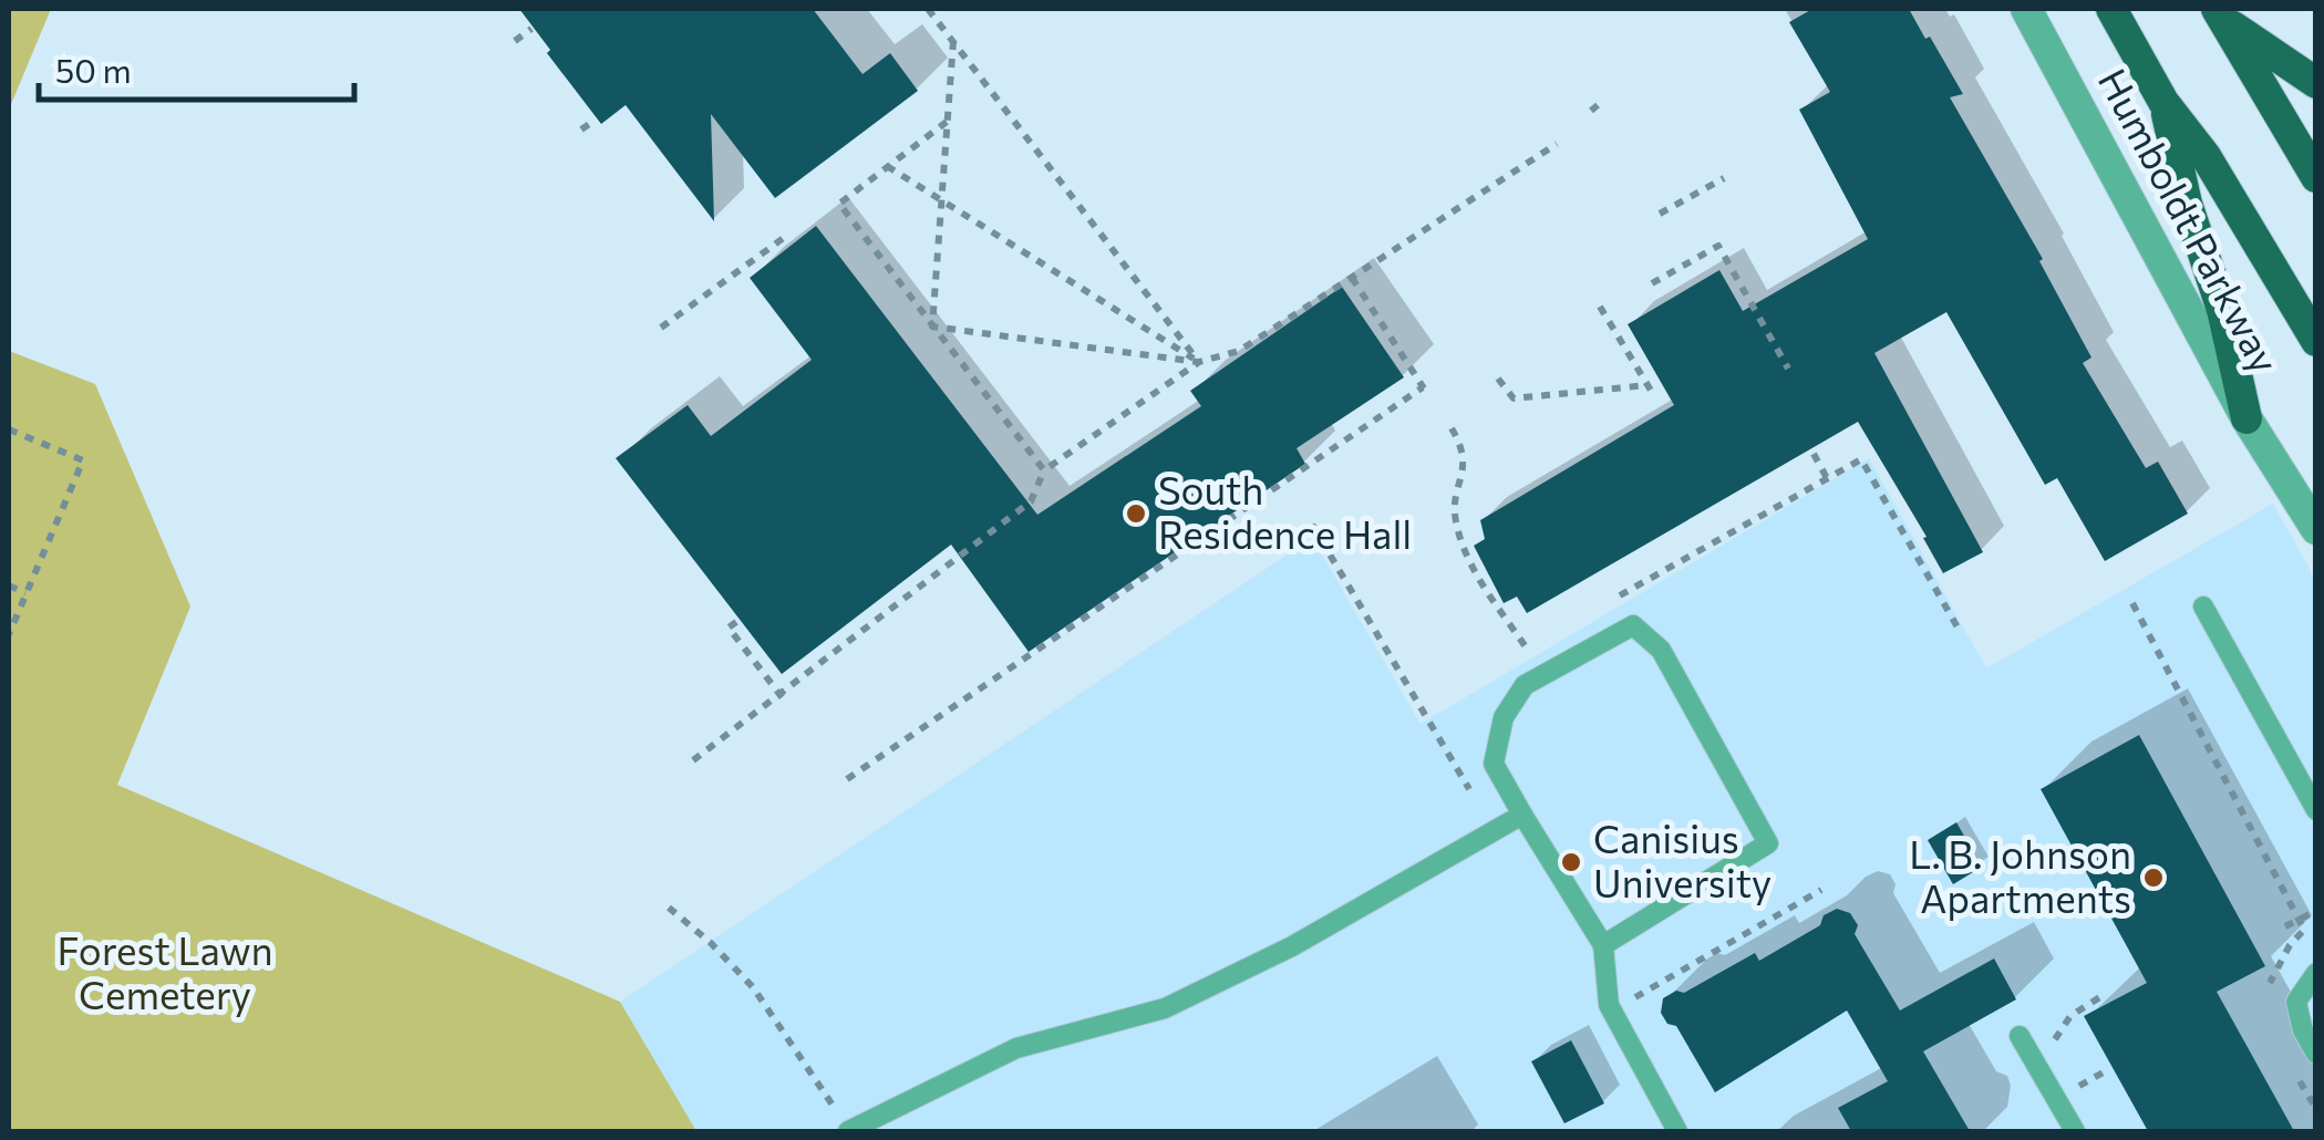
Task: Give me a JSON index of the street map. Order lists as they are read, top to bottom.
{
  "streets": {
    "street": ["Humboldt Parkway"]
  },
  "parks": ["Forest Lawn Cemetery"],
  "places": ["South Residence Hall", "Canisius University", "L. B. Johnson Apartments"],
  "scale_bar": "50 m"
}
